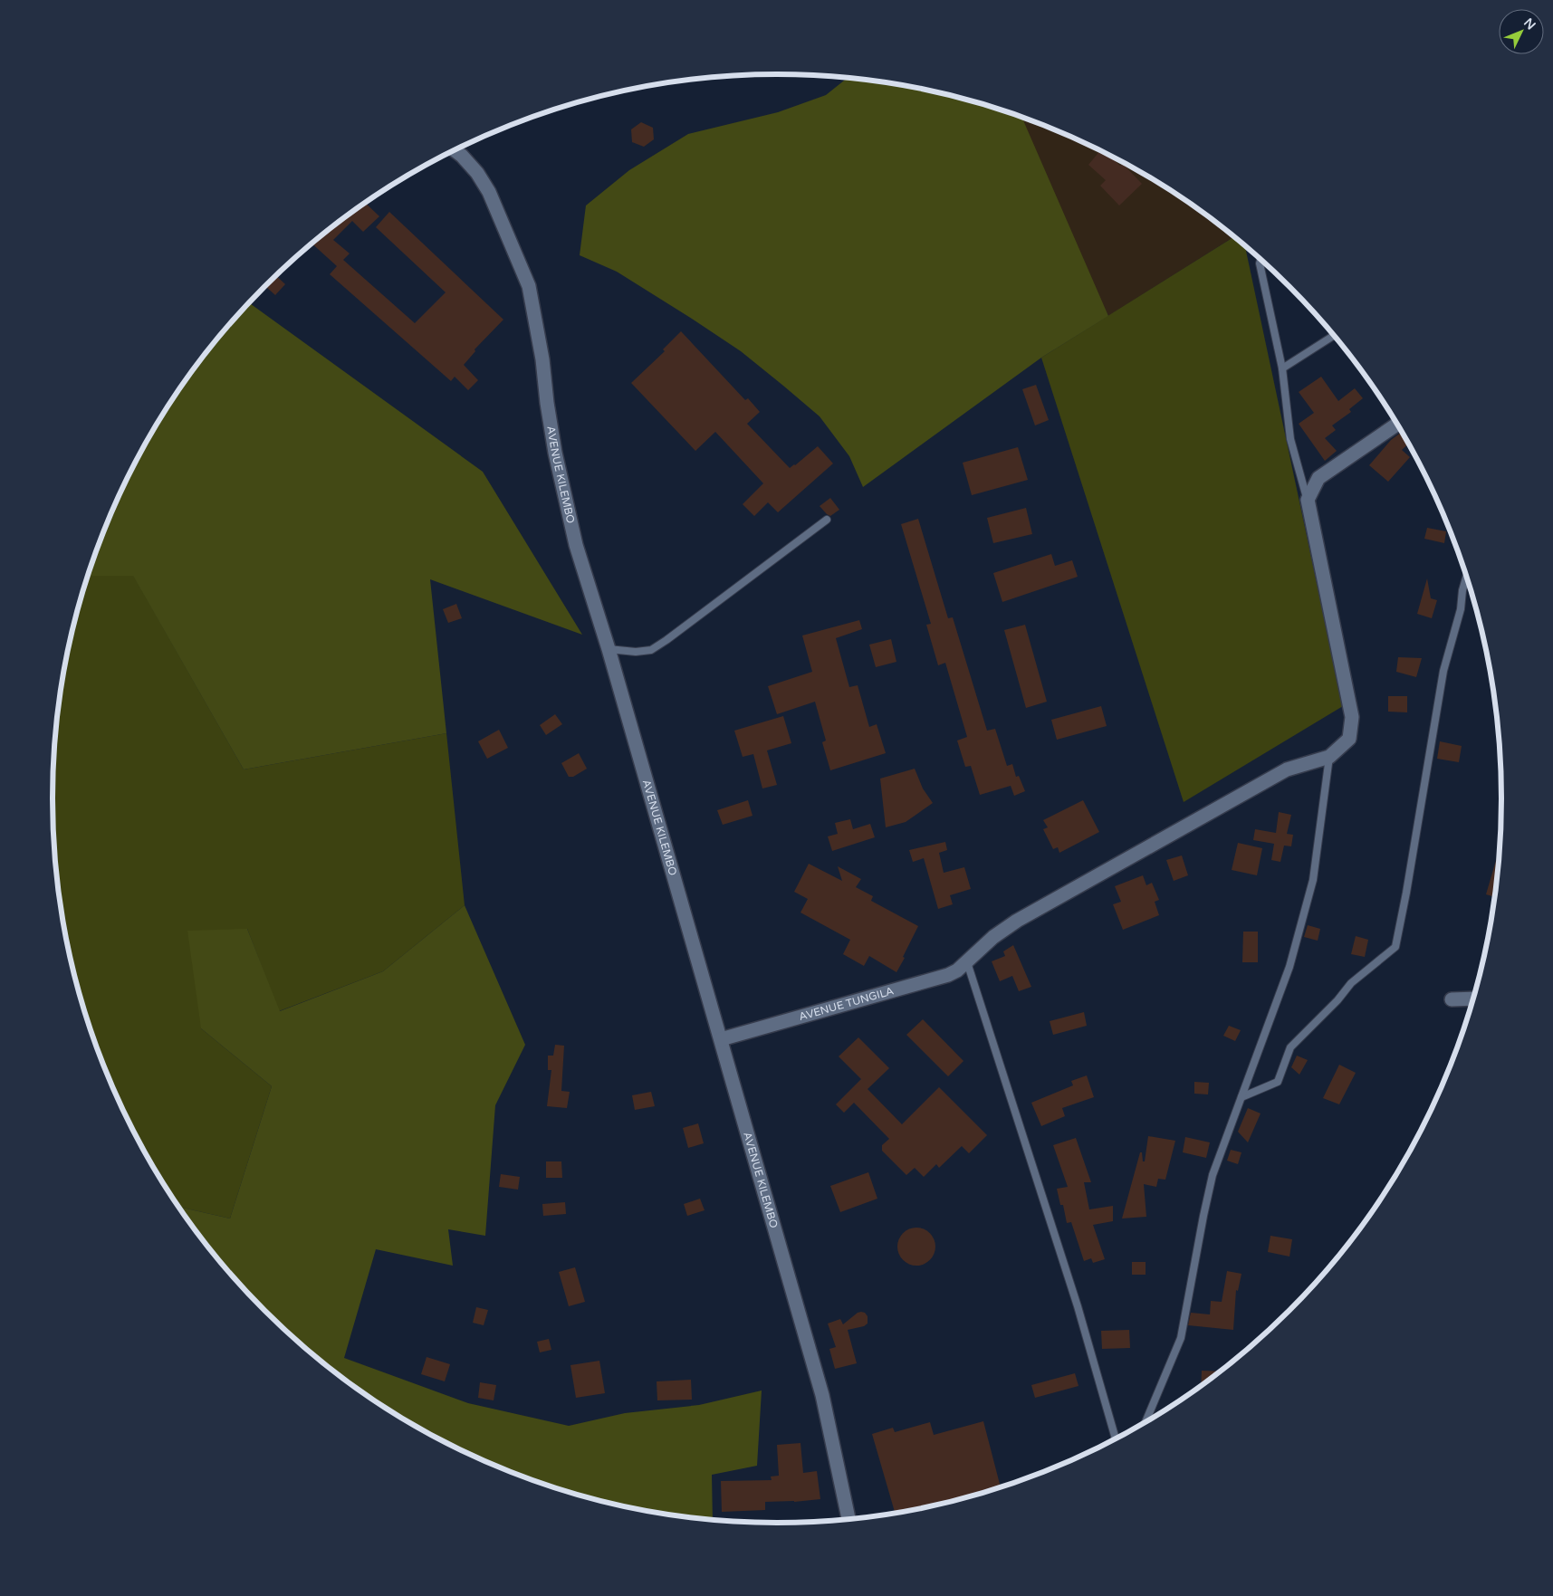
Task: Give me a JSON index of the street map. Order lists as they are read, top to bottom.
{
  "streets": {
    "street": ["AVENUE KILEMBO", "AVENUE TUNGILA"]
  },
  "crossings": [
    ["AVENUE KILEMBO", "AVENUE TUNGILA"]
  ],
  "north": "top right"
}
